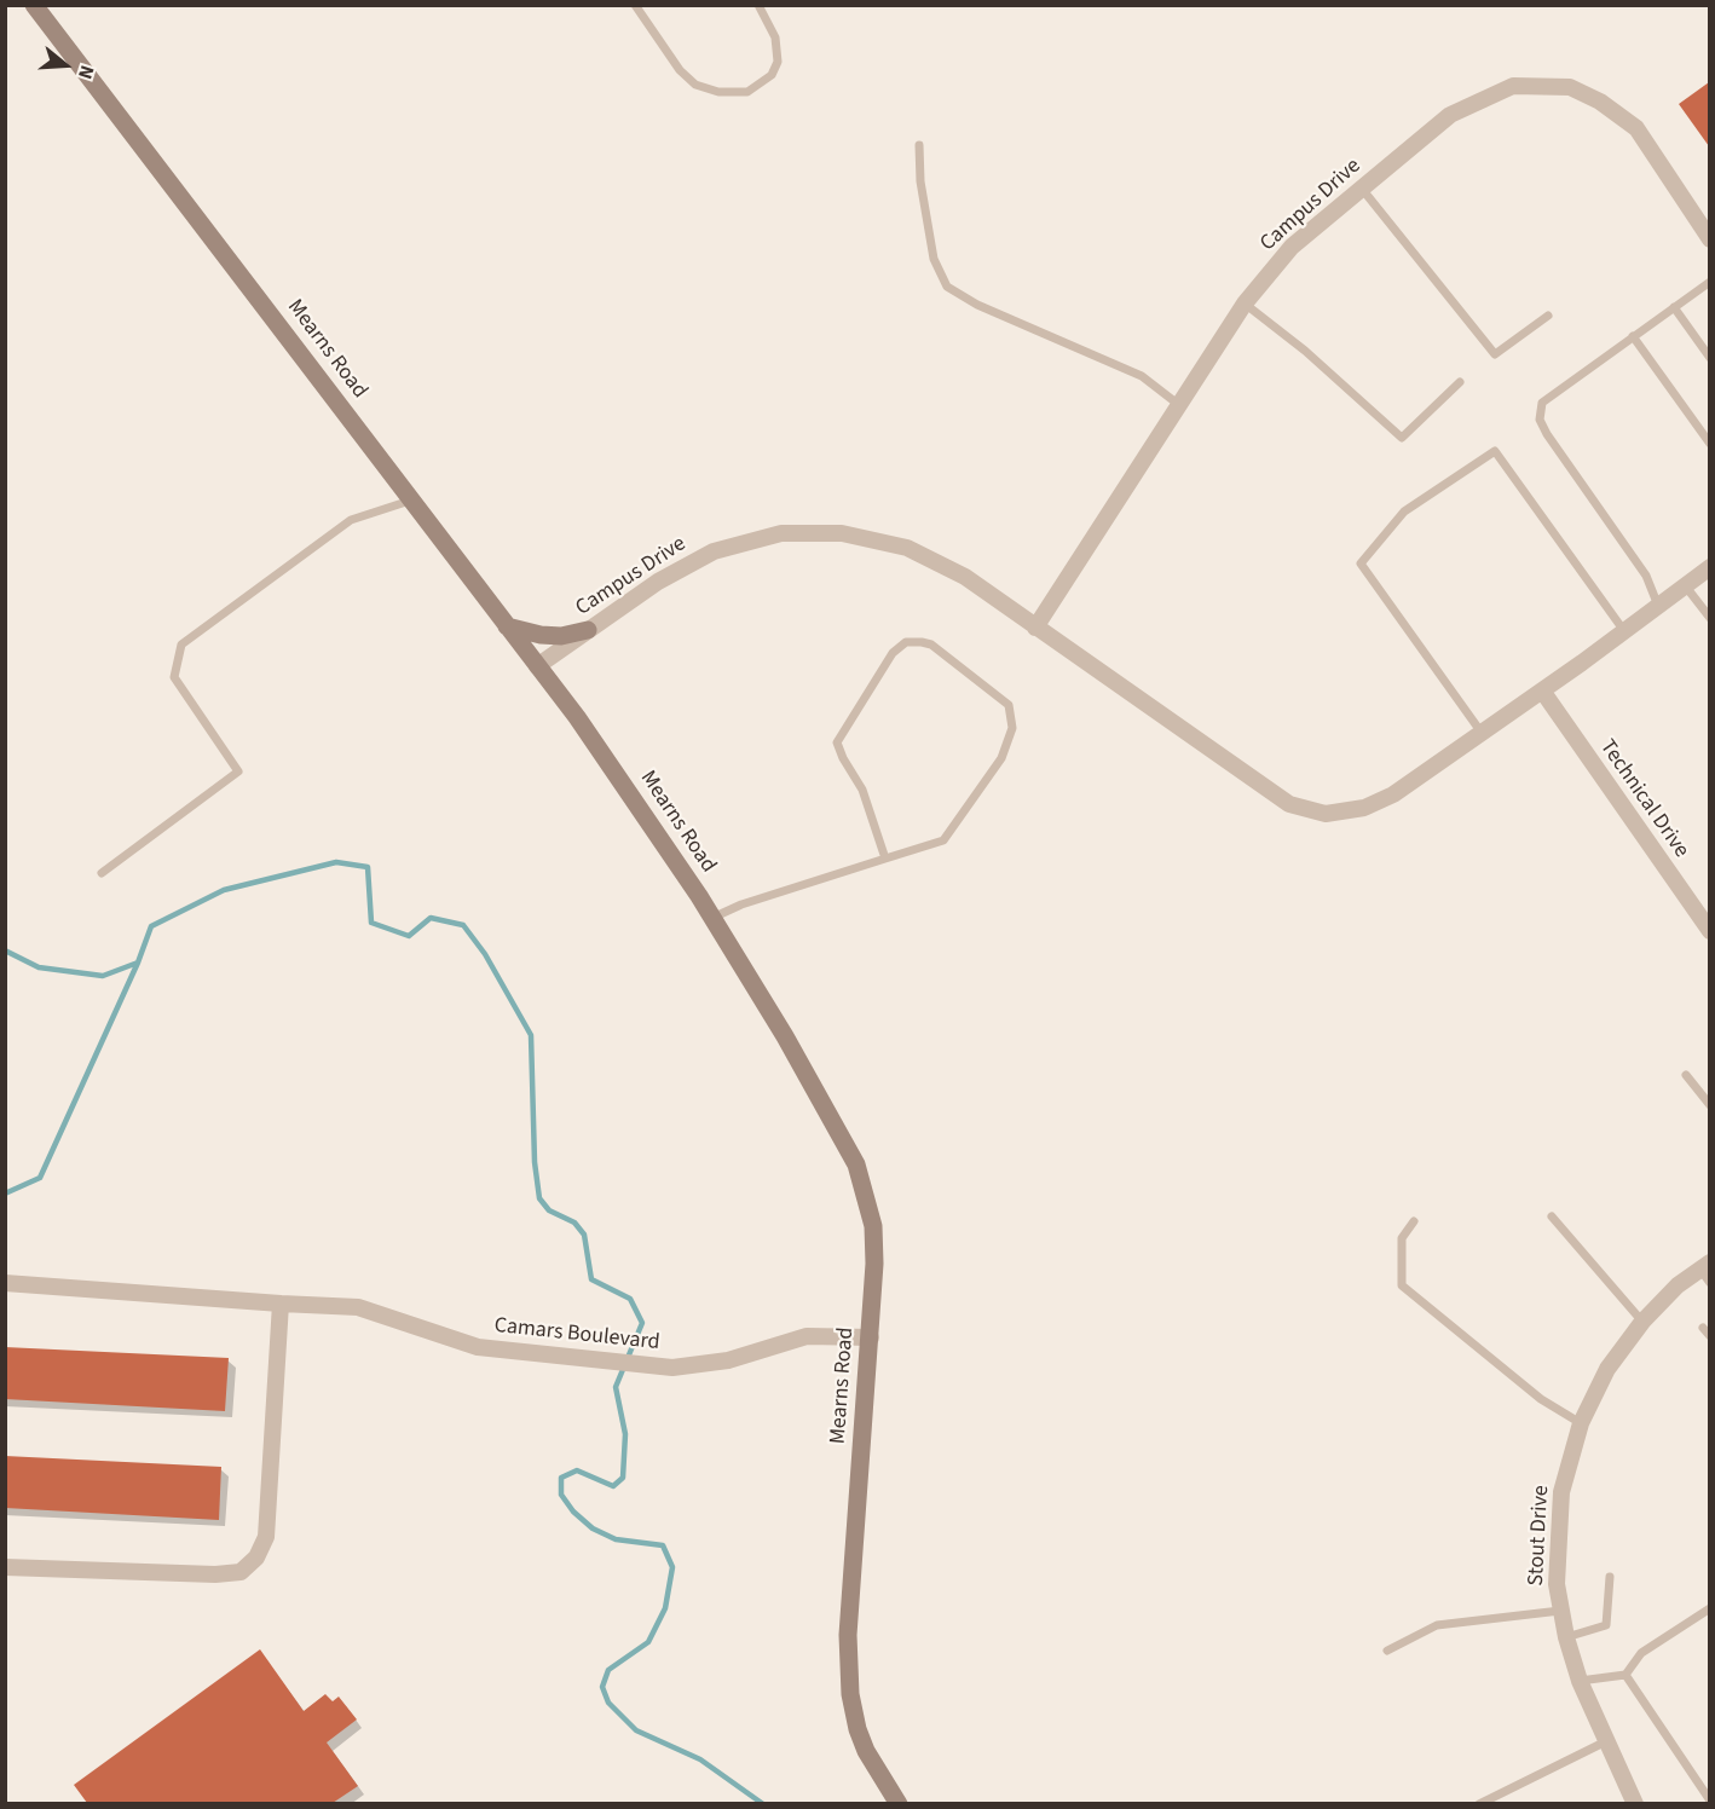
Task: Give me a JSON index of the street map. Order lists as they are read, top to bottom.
{
  "streets": {
    "street": [
      "Campus Drive",
      "Mearns Road",
      "Technical Drive",
      "Camars Boulevard",
      "Stout Drive"
    ]
  },
  "crossings": [
    ["Campus Drive", "Mearns Road"],
    ["Campus Drive", "Technical Drive"],
    ["Mearns Road", "Camars Boulevard"]
  ],
  "north": "right"
}
